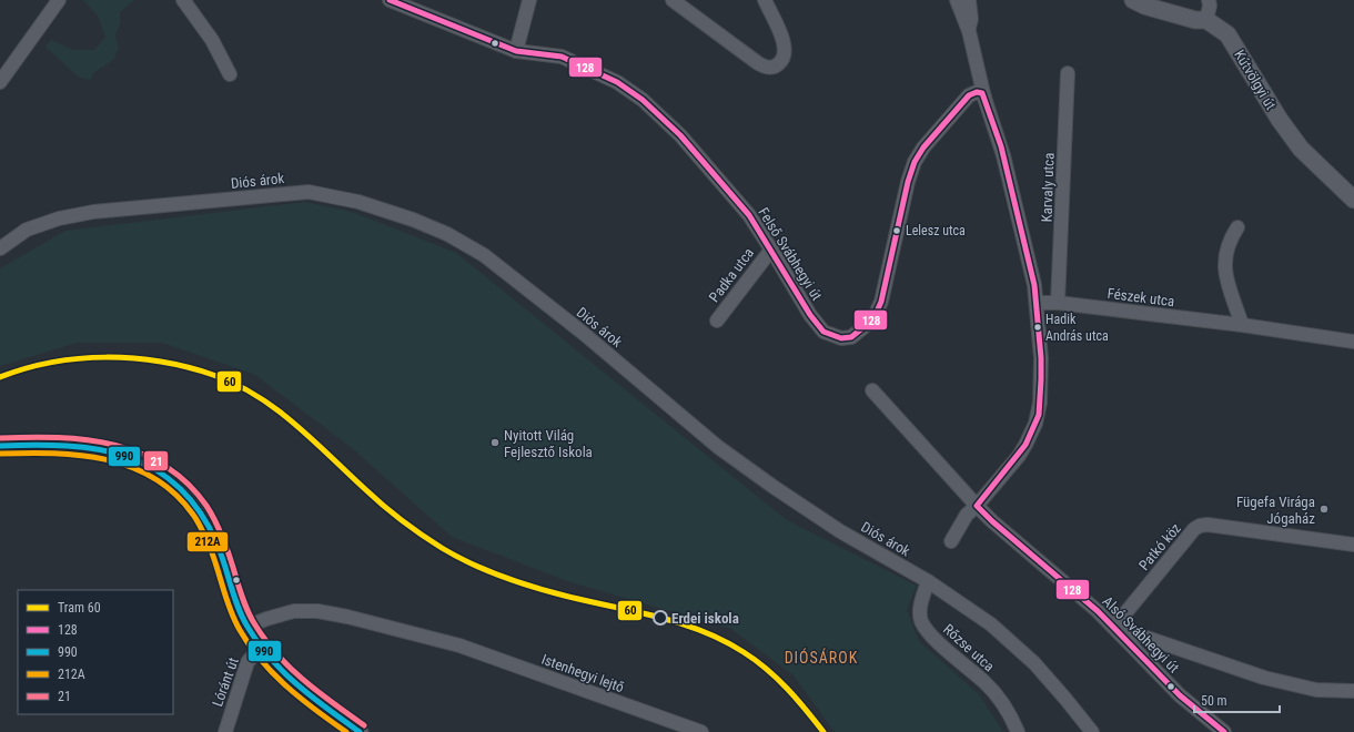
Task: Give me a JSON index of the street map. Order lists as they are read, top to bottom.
{
  "streets": {
    "street": [
      "Kútvölgyi út",
      "Diós árok",
      "Karvaly utca",
      "Felső Svábhegyi út",
      "Padka utca",
      "Fészek utca",
      "Patkó köz",
      "Alsó Svábhegyi út",
      "Rőzse utca",
      "Istenhegyi lejtő",
      "Lóránt út"
    ]
  },
  "crossings": [
    ["Diós árok", "Rőzse utca"],
    ["Karvaly utca", "Fészek utca"],
    ["Felső Svábhegyi út", "Padka utca"],
    ["Patkó köz", "Alsó Svábhegyi út"]
  ],
  "districts": ["DIÓSÁROK"],
  "places": [
    "Lelesz utca",
    "Hadik András utca",
    "Nyitott Világ Fejlesztő Iskola",
    "Fügefa Virága Jógaház",
    "Erdei iskola"
  ],
  "lines": [
    "transit line 128",
    "tram line 60",
    "transit line 21",
    "transit line 990",
    "transit line 212A"
  ],
  "legend": [
    "Tram 60",
    "128",
    "990",
    "212A",
    "21"
  ],
  "scale_bar": "50 m"
}
